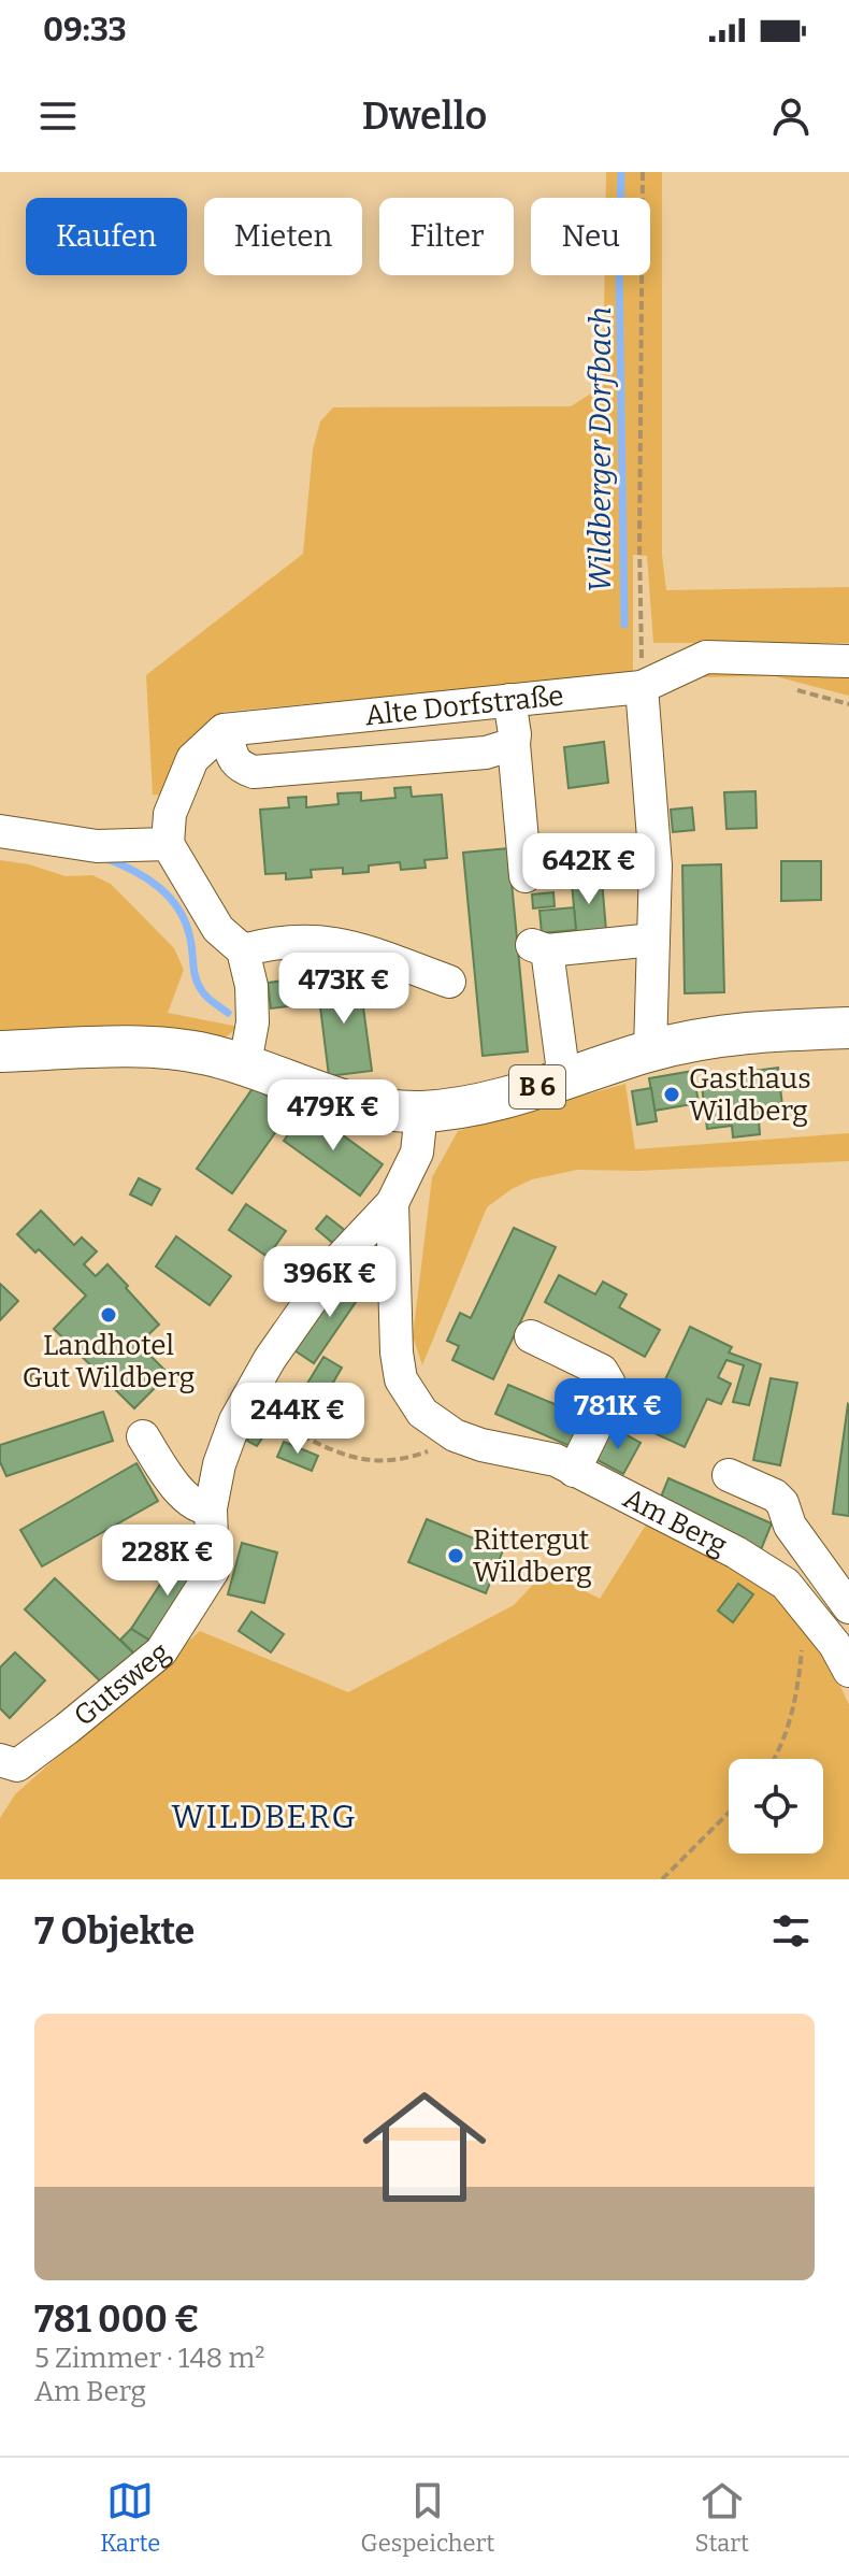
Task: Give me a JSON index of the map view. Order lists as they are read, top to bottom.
{
  "streets": {
    "main road": ["B 6"],
    "street": ["Alte Dorfstraße", "Am Berg", "Gutsweg"]
  },
  "crossings": [
    ["B 6", "Gutsweg"],
    ["Am Berg", "Gutsweg"]
  ],
  "districts": ["WILDBERG"],
  "water": ["Wildberger Dorfbach"],
  "places": ["Gasthaus Wildberg", "Landhotel Gut Wildberg", "Rittergut Wildberg"],
  "page": {
    "status": "09:33",
    "header": "Dwello",
    "chip": [
      "Kaufen",
      "Mieten",
      "Filter",
      "Neu"
    ],
    "price": [
      "642K €",
      "473K €",
      "479K €",
      "396K €",
      "781K €",
      "244K €",
      "228K €"
    ],
    "heading": "7 Objekte",
    "list": [
      {
        "name": "781 000 €",
        "note": "5 Zimmer · 148 m² · Am Berg"
      }
    ],
    "tabs": ["Karte", "Gespeichert", "Start"]
  }
}
